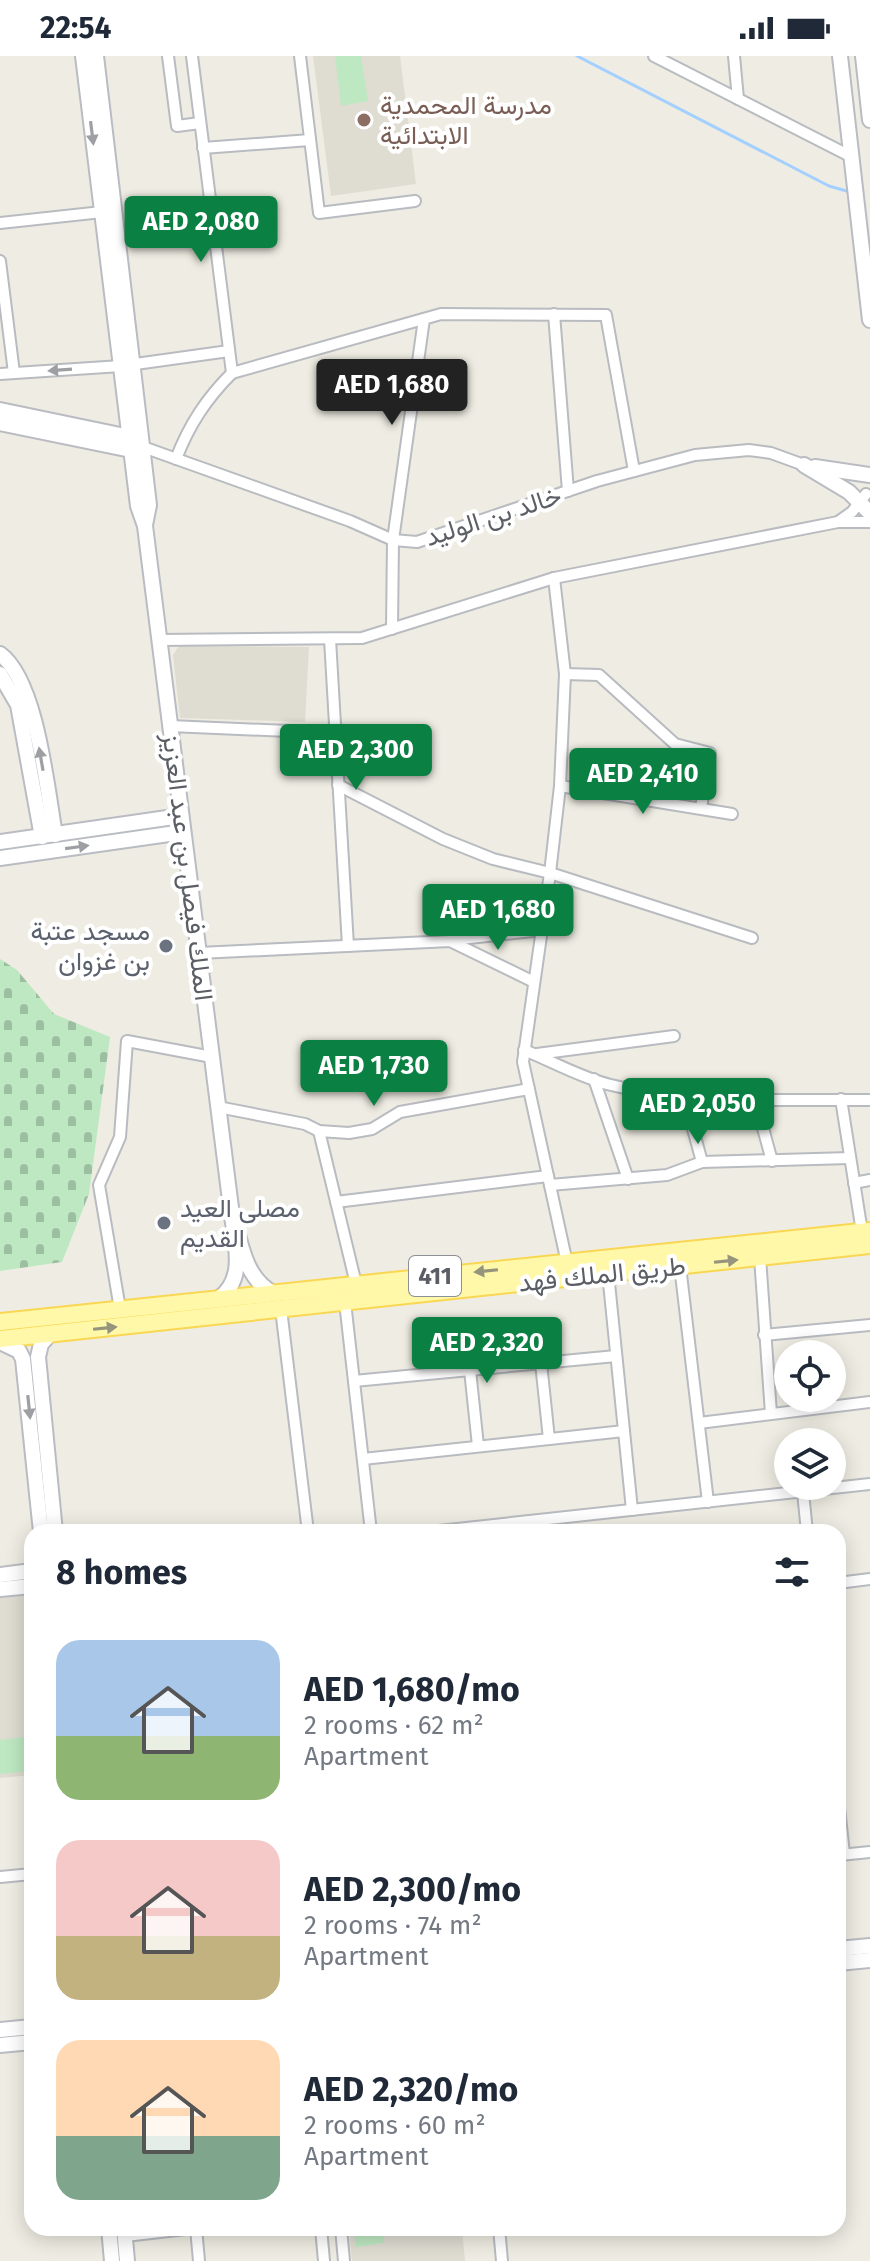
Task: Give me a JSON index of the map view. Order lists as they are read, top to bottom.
{
  "streets": {
    "main road": ["طريق الملك فهد", "411"],
    "street": ["خالد بن الوليد", "الملك فيصل بن عبد العزيز"]
  },
  "crossings": [
    ["خالد بن الوليد", "الملك فيصل بن عبد العزيز"]
  ],
  "places": ["مدرسة المحمدية الابتدائية", "مسجد عتبة بن غزوان", "مصلى العيد القديم"],
  "page": {
    "status": "22:54",
    "price": [
      "AED 2,080",
      "AED 1,680",
      "AED 2,300",
      "AED 2,410",
      "AED 1,680",
      "AED 1,730",
      "AED 2,050",
      "AED 2,320"
    ],
    "heading": "8 homes",
    "list": [
      {
        "name": "AED 1,680/mo",
        "note": "2 rooms · 62 m² · Apartment"
      },
      {
        "name": "AED 2,300/mo",
        "note": "2 rooms · 74 m² · Apartment"
      },
      {
        "name": "AED 2,320/mo",
        "note": "2 rooms · 60 m² · Apartment"
      }
    ]
  }
}
